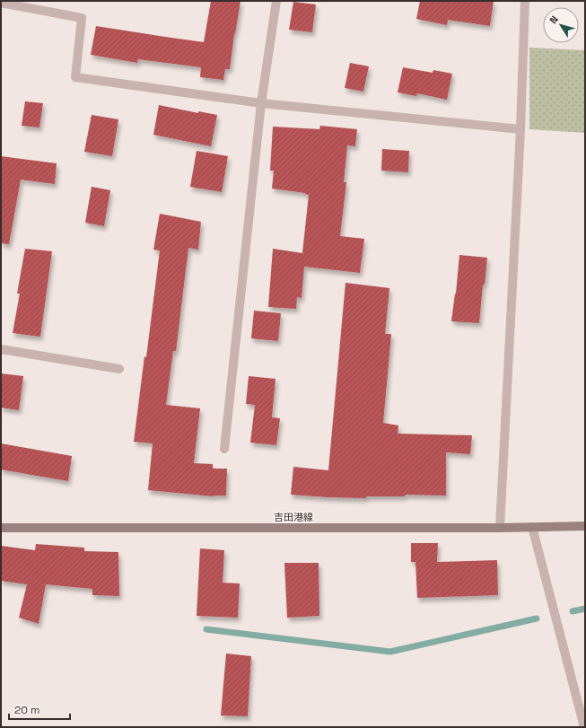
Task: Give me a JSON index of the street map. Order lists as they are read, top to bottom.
{
  "streets": {
    "main road": ["吉田港線"]
  },
  "scale_bar": "20 m",
  "north": "top left"
}
